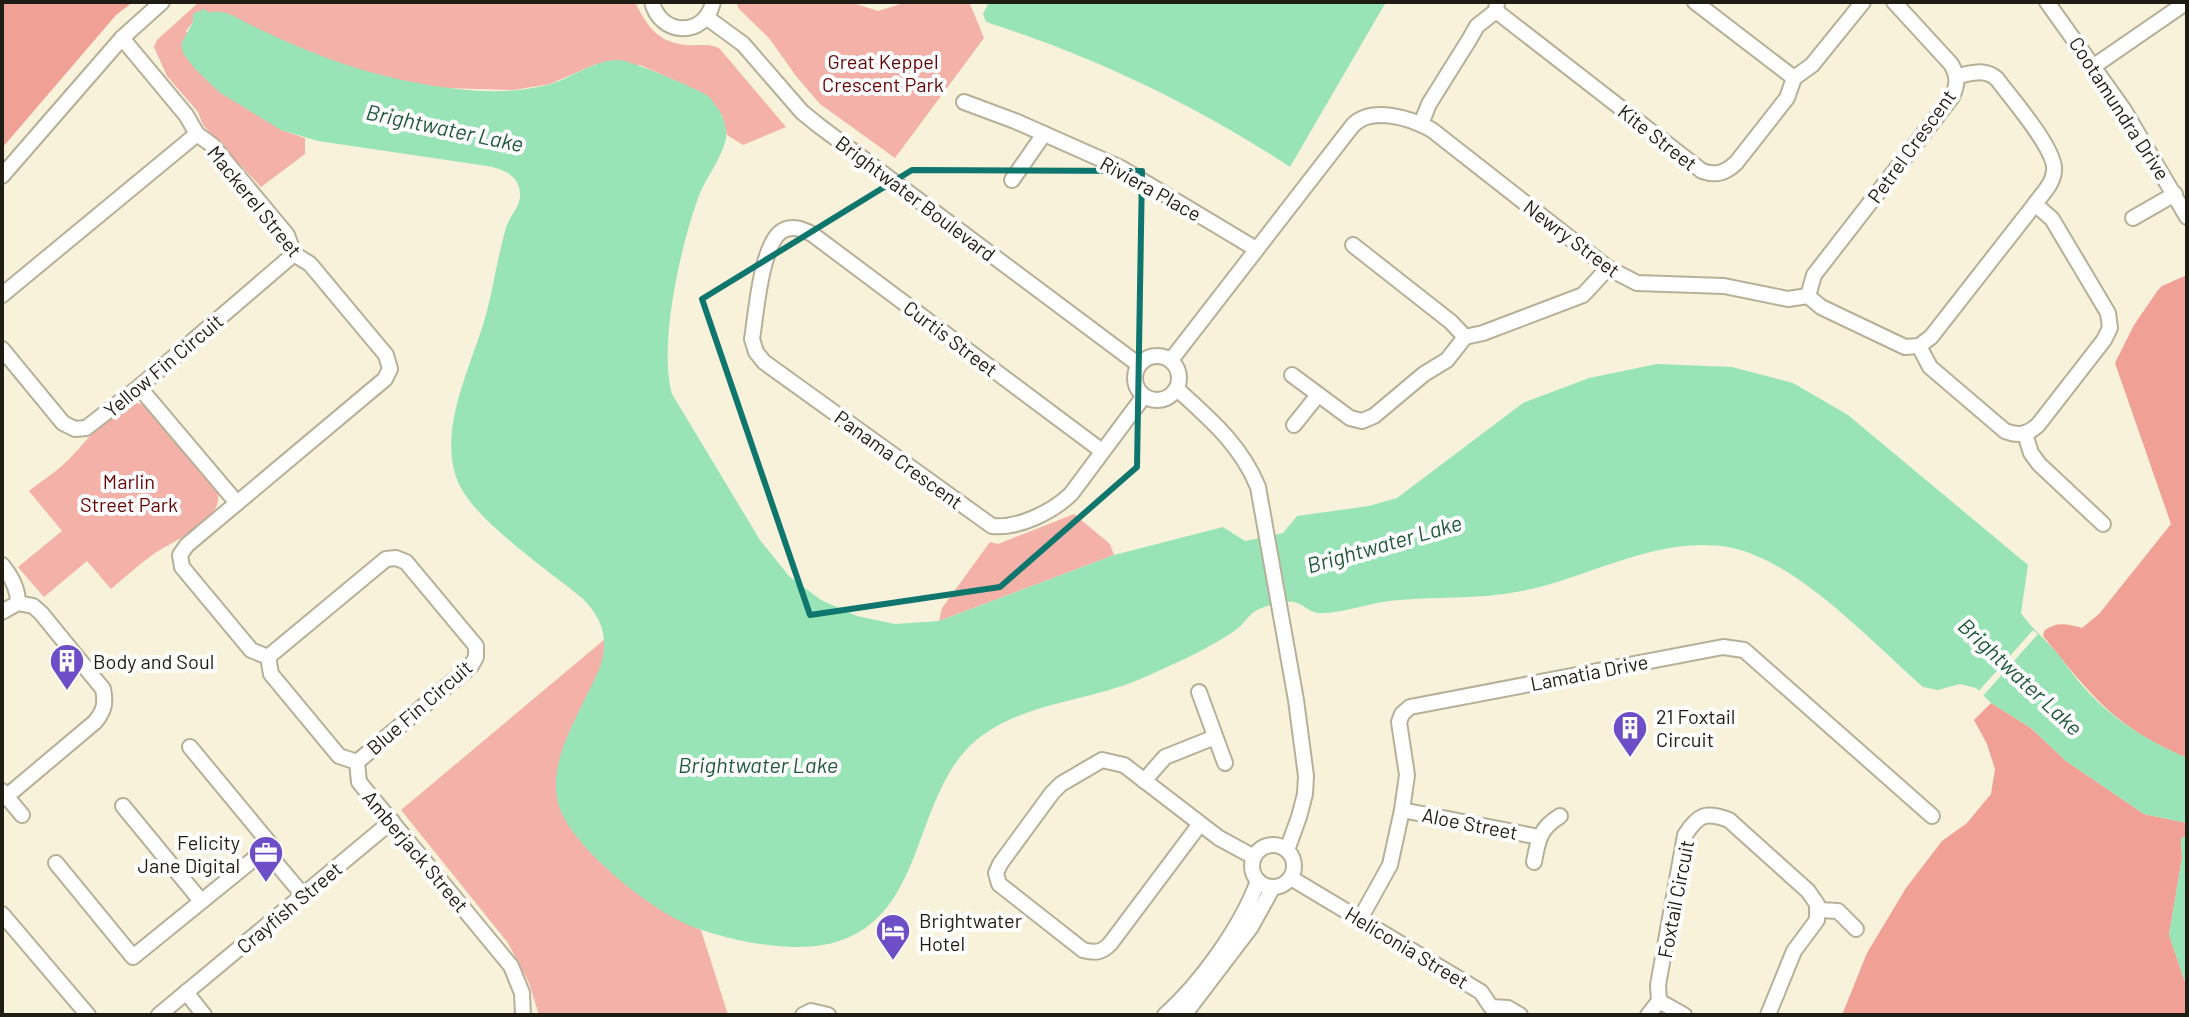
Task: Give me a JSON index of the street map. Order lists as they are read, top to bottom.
{
  "streets": {
    "street": [
      "Cootamundra Drive",
      "Kite Street",
      "Petrel Crescent",
      "Riviera Place",
      "Brightwater Boulevard",
      "Mackerel Street",
      "Newry Street",
      "Curtis Street",
      "Yellow Fin Circuit",
      "Panama Crescent",
      "Lamatia Drive",
      "Blue Fin Circuit",
      "Aloe Street",
      "Amberjack Street",
      "Foxtail Circuit",
      "Crayfish Street",
      "Heliconia Street"
    ]
  },
  "crossings": [
    ["Petrel Crescent", "Newry Street"],
    ["Riviera Place", "Newry Street"],
    ["Brightwater Boulevard", "Newry Street"],
    ["Brightwater Boulevard", "Panama Crescent"],
    ["Mackerel Street", "Yellow Fin Circuit"],
    ["Mackerel Street", "Blue Fin Circuit"],
    ["Newry Street", "Panama Crescent"],
    ["Curtis Street", "Panama Crescent"],
    ["Lamatia Drive", "Aloe Street"],
    ["Lamatia Drive", "Heliconia Street"],
    ["Blue Fin Circuit", "Amberjack Street"],
    ["Amberjack Street", "Crayfish Street"]
  ],
  "water": ["Brightwater Lake"],
  "parks": ["Great Keppel Crescent Park", "Marlin Street Park"],
  "places": {
    "building": ["Body and Soul", "21 Foxtail Circuit"],
    "office": ["Felicity Jane Digital"],
    "hotel": ["Brightwater Hotel"]
  }
}
